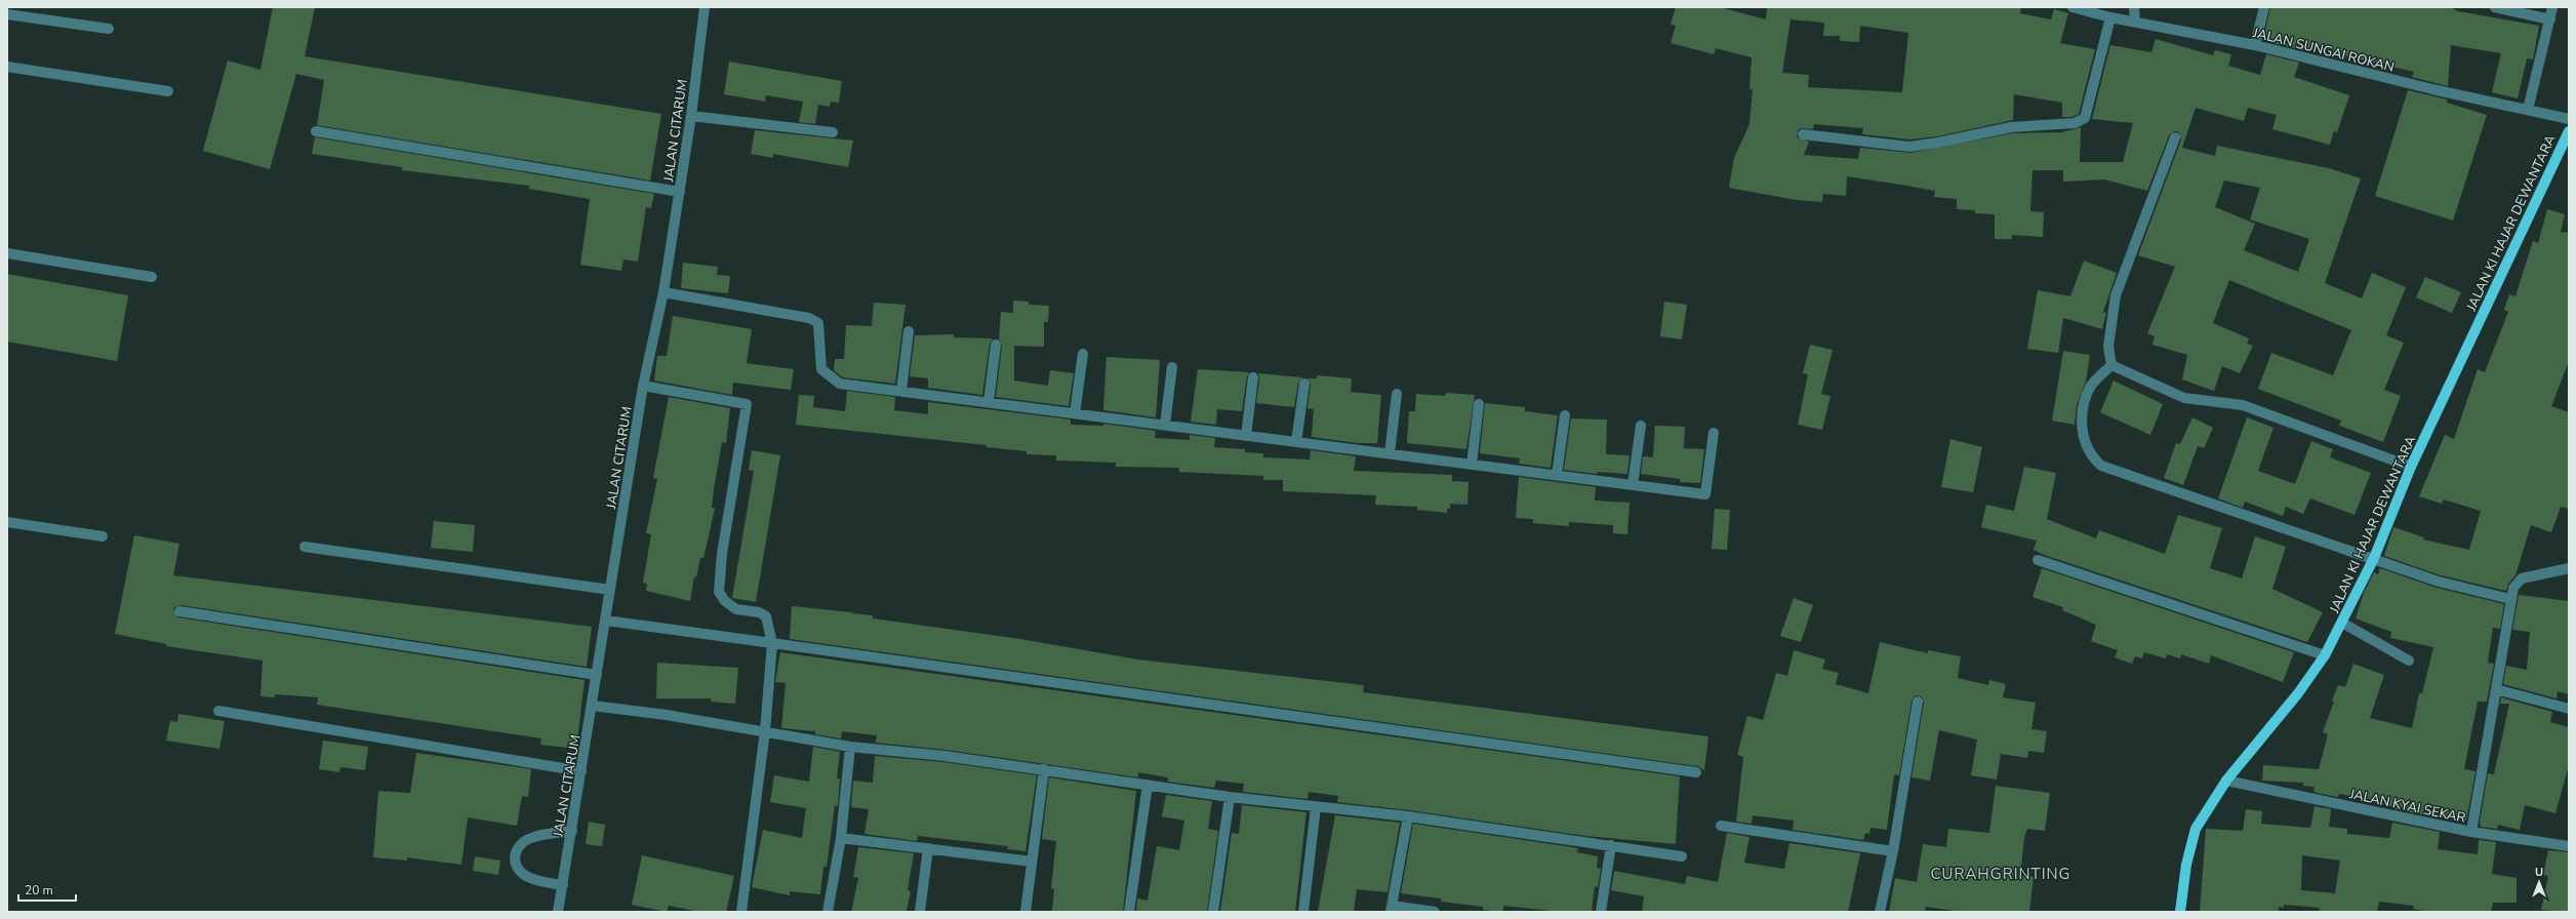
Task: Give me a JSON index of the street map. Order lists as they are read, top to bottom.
{
  "streets": {
    "main road": ["JALAN KI HAJAR DEWANTARA"],
    "street": ["JALAN SUNGAI ROKAN", "JALAN CITARUM", "JALAN KYAI SEKAR"]
  },
  "crossings": [
    ["JALAN KI HAJAR DEWANTARA", "JALAN KYAI SEKAR"]
  ],
  "districts": ["CURAHGRINTING"],
  "scale_bar": "20 m",
  "north": "top"
}
